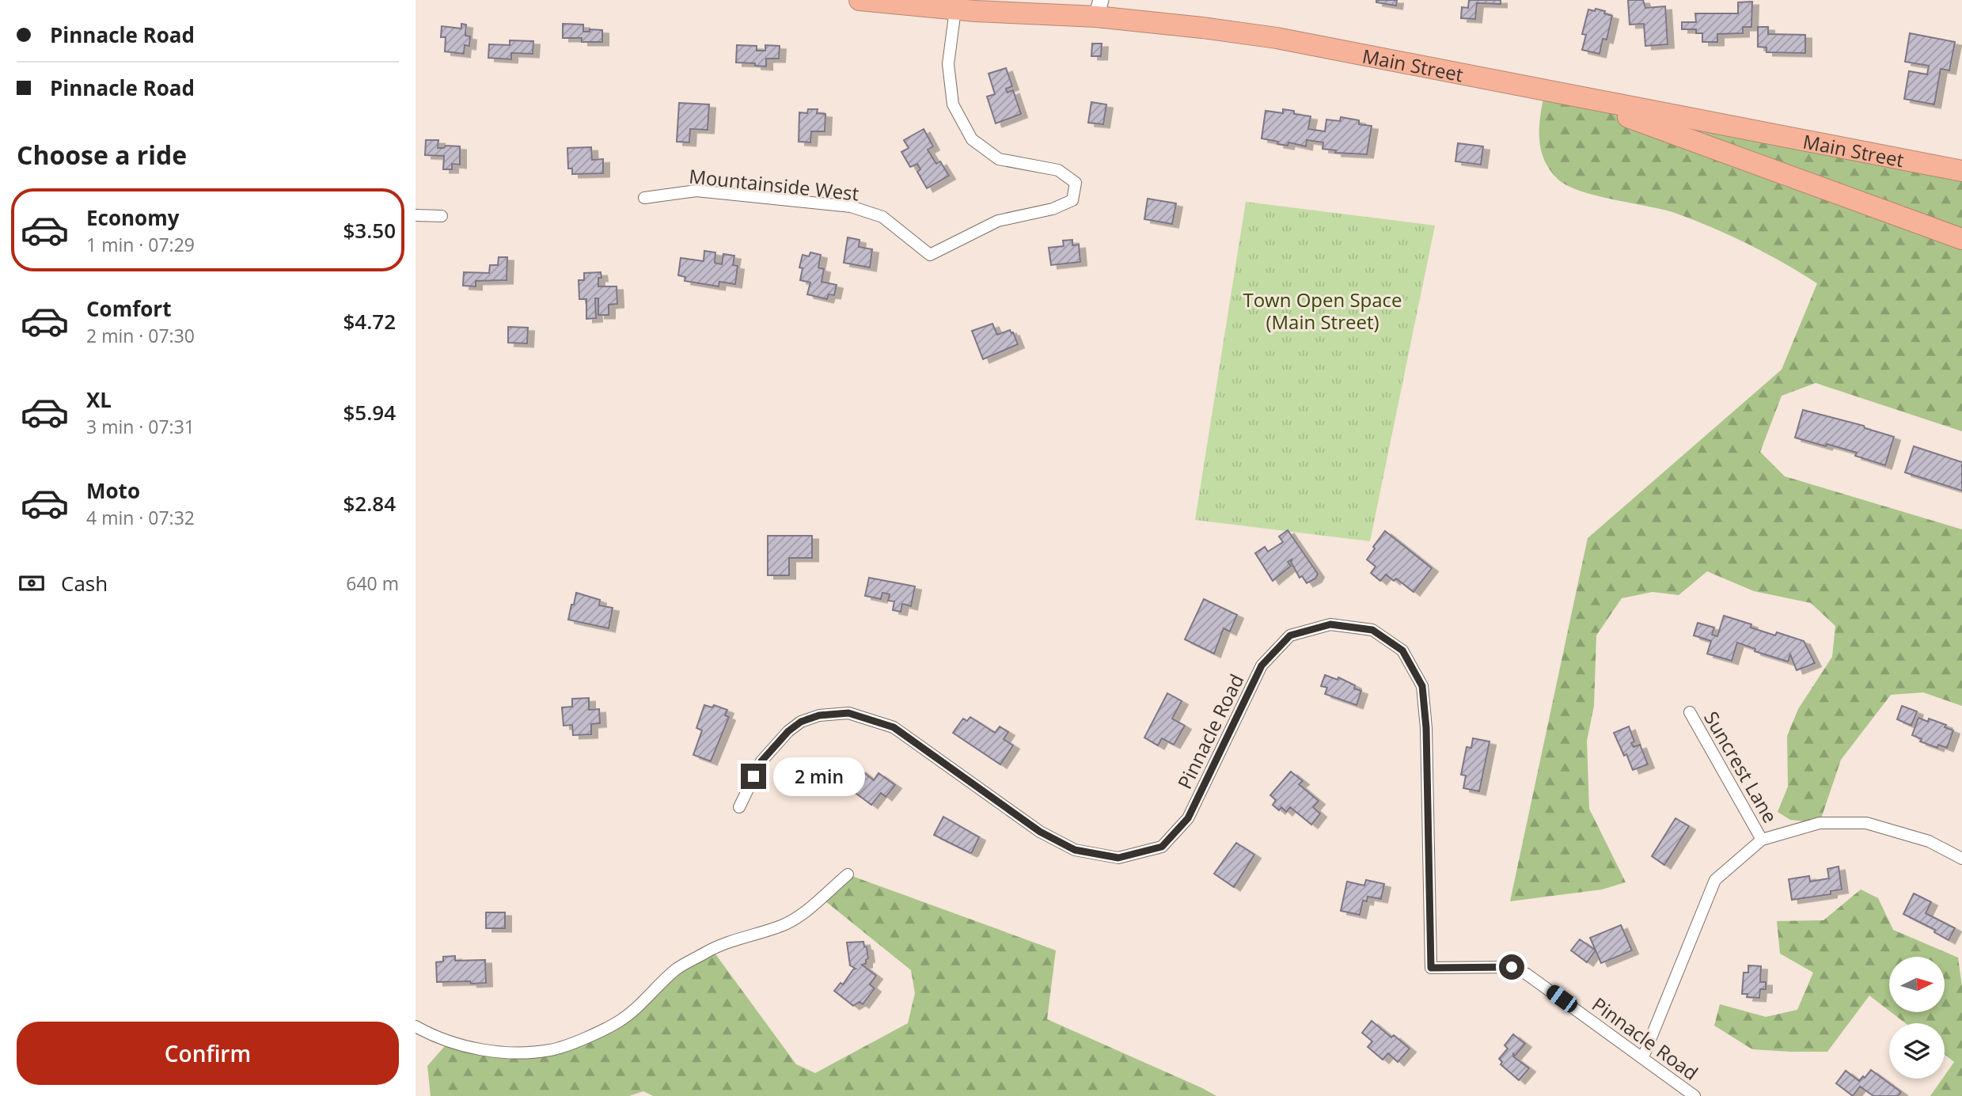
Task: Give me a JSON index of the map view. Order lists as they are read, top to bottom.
{
  "streets": {
    "highway": ["Main Street"],
    "street": ["Mountainside West", "Pinnacle Road", "Suncrest Lane"]
  },
  "crossings": [
    ["Main Street", "Mountainside West"]
  ],
  "parks": ["Town Open Space (Main Street)"],
  "north": "right",
  "page": {
    "banner": ["Pinnacle Road", "Pinnacle Road"],
    "heading": "Choose a ride",
    "list": [
      {
        "name": "Economy",
        "note": "1 min · 07:29",
        "value": "$3.50"
      },
      {
        "name": "Comfort",
        "note": "2 min · 07:30",
        "value": "$4.72"
      },
      {
        "name": "XL",
        "note": "3 min · 07:31",
        "value": "$5.94"
      },
      {
        "name": "Moto",
        "note": "4 min · 07:32",
        "value": "$2.84"
      }
    ],
    "pay": ["Cash", "640 m"],
    "bubble": "2 min",
    "buttons": "Confirm"
  }
}
